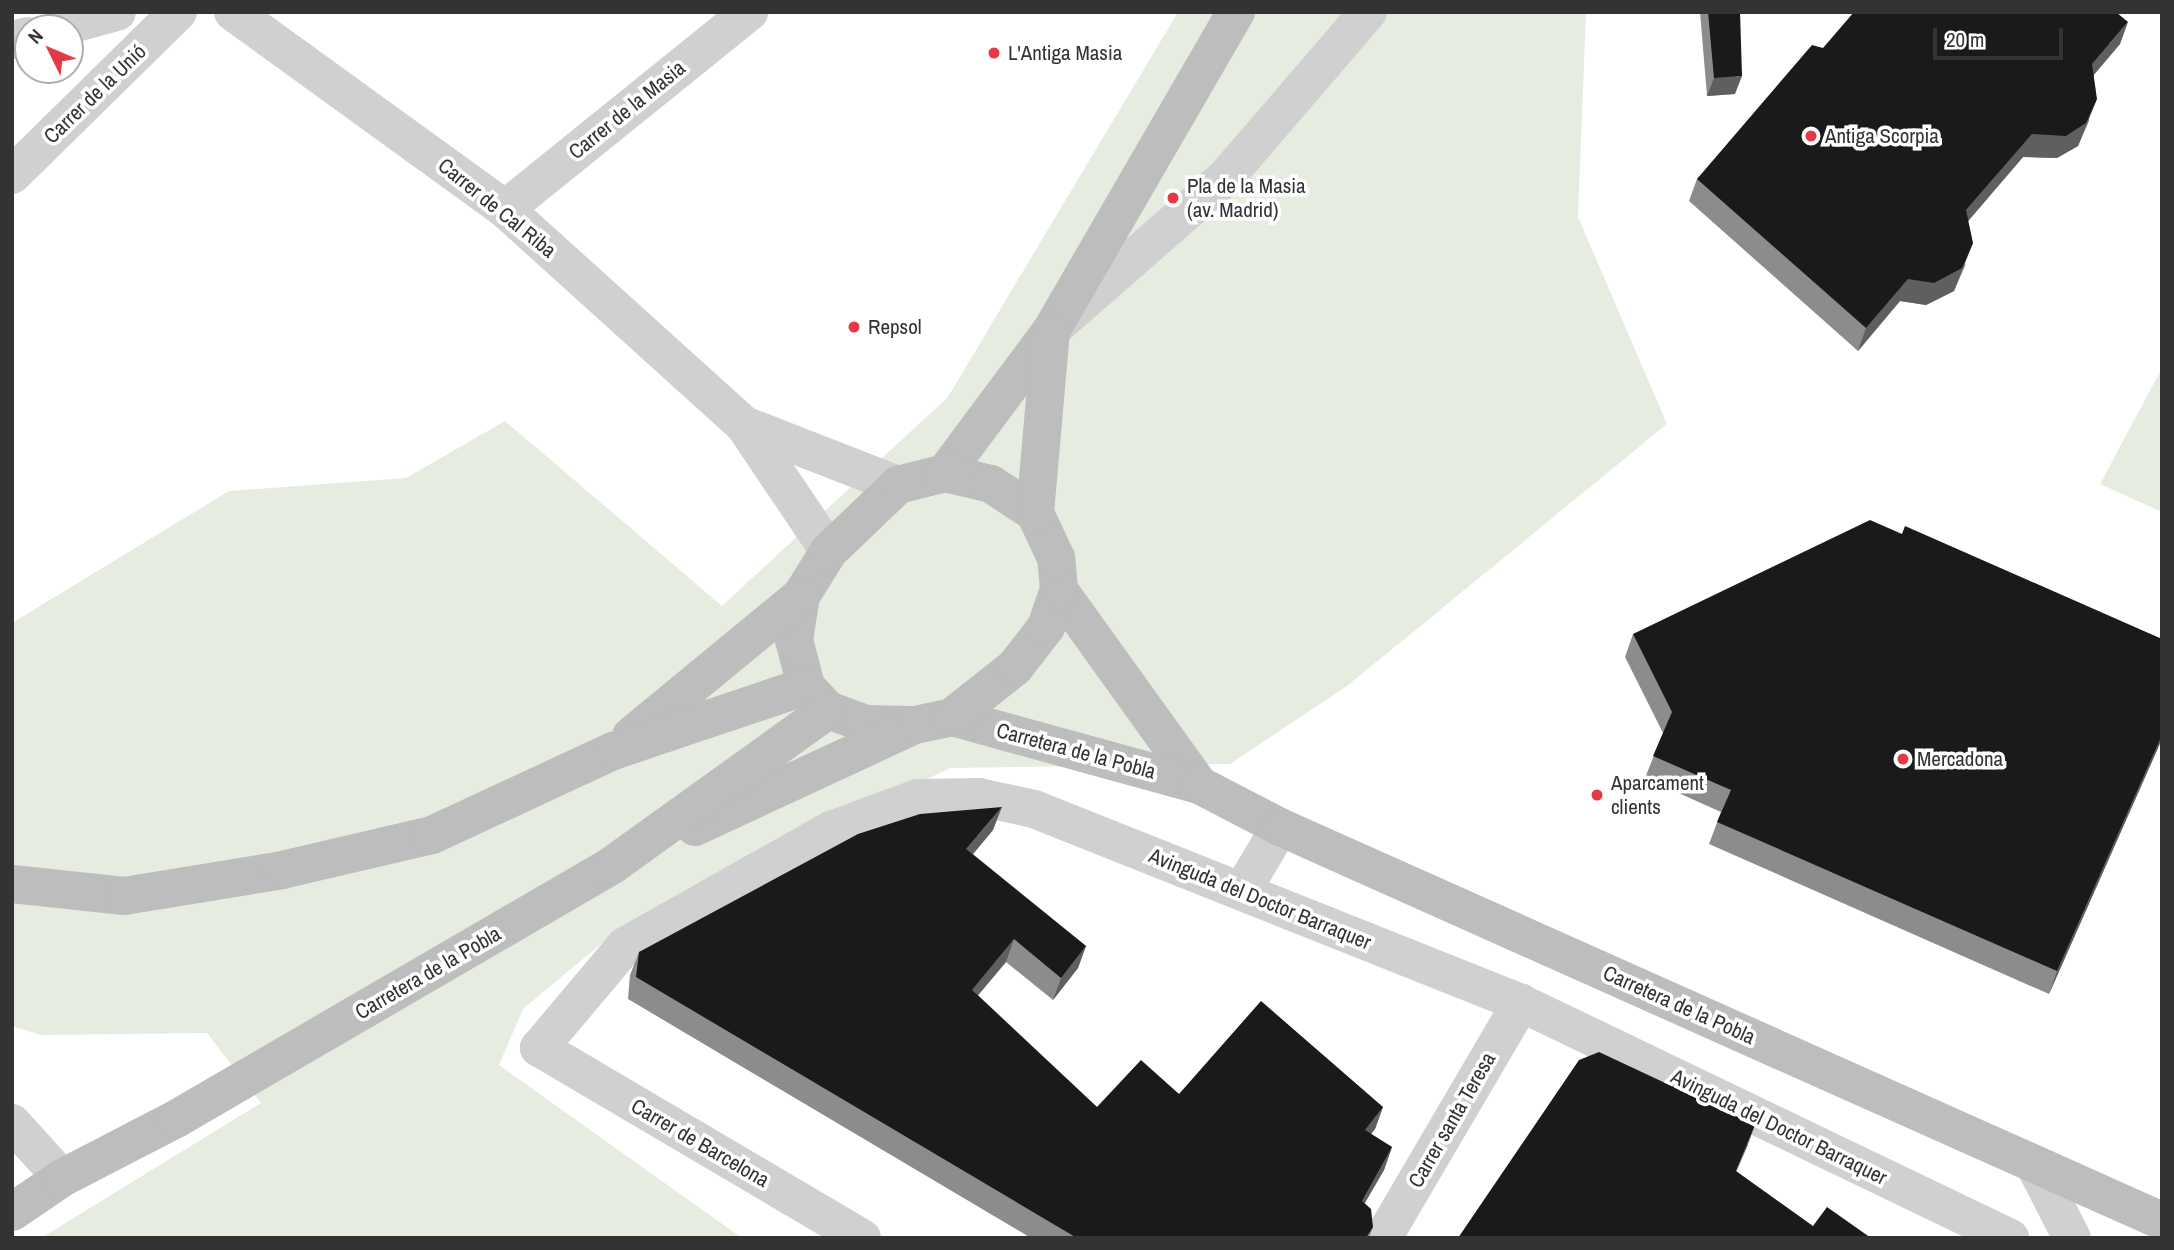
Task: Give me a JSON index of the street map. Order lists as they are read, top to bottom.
{
  "streets": {
    "street": [
      "Carrer de la Unió",
      "Carrer de la Masia",
      "Carrer de Cal Riba",
      "Carretera de la Pobla",
      "Avinguda del Doctor Barraquer",
      "Carrer santa Teresa",
      "Carrer de Barcelona"
    ]
  },
  "crossings": [
    ["Carrer de la Masia", "Carrer de Cal Riba"],
    ["Avinguda del Doctor Barraquer", "Carrer santa Teresa"],
    ["Avinguda del Doctor Barraquer", "Carrer de Barcelona"]
  ],
  "places": [
    "L'Antiga Masia",
    "Antiga Scorpia",
    "Pla de la Masia (av. Madrid)",
    "Repsol",
    "Mercadona",
    "Aparcament clients"
  ],
  "scale_bar": "20 m",
  "north": "top left"
}
